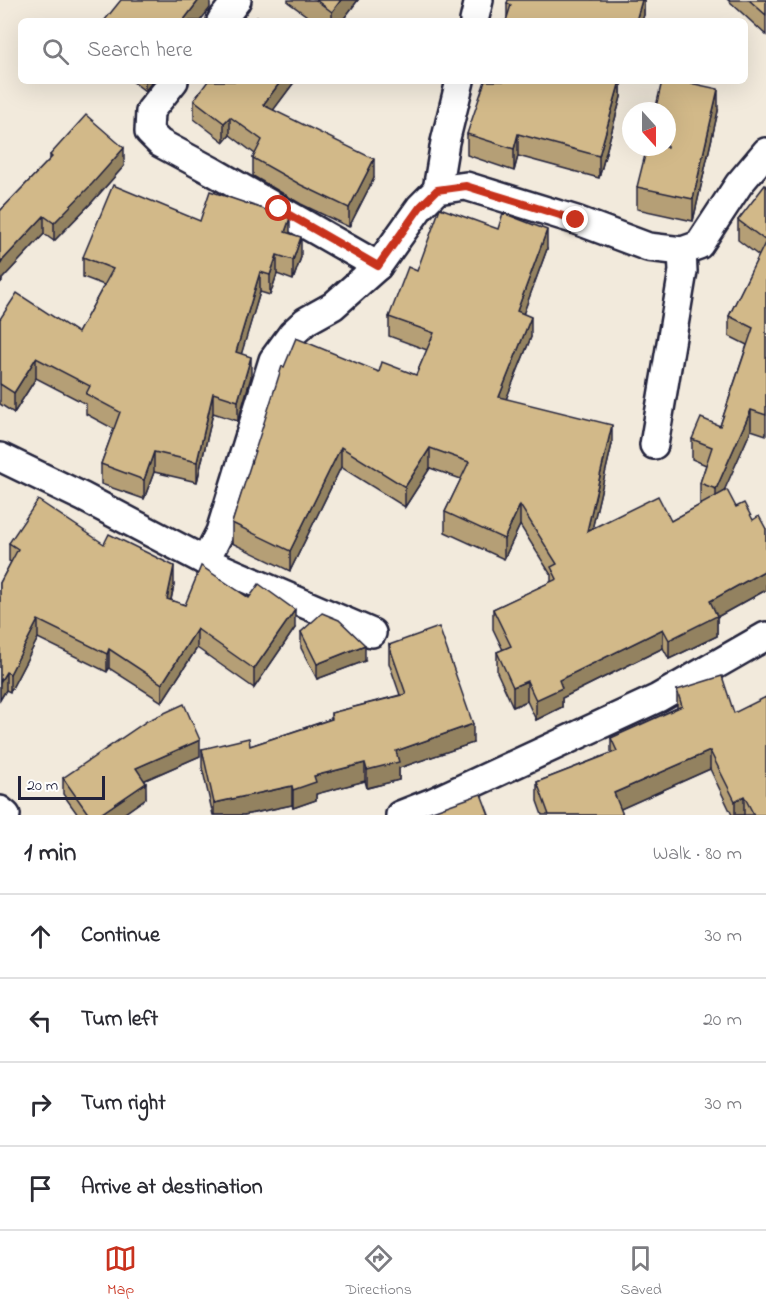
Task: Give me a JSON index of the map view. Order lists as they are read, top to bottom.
{
  "scale_bar": "20 m",
  "north": "bottom",
  "page": {
    "search": "Search here",
    "scale": "20 m",
    "heading": ["1 min", "Walk · 80 m"],
    "list": [
      ["Continue", "30 m"],
      ["Turn left", "20 m"],
      ["Turn right", "30 m"],
      "Arrive at destination"
    ],
    "nav": ["Map", "Directions", "Saved"]
  }
}
